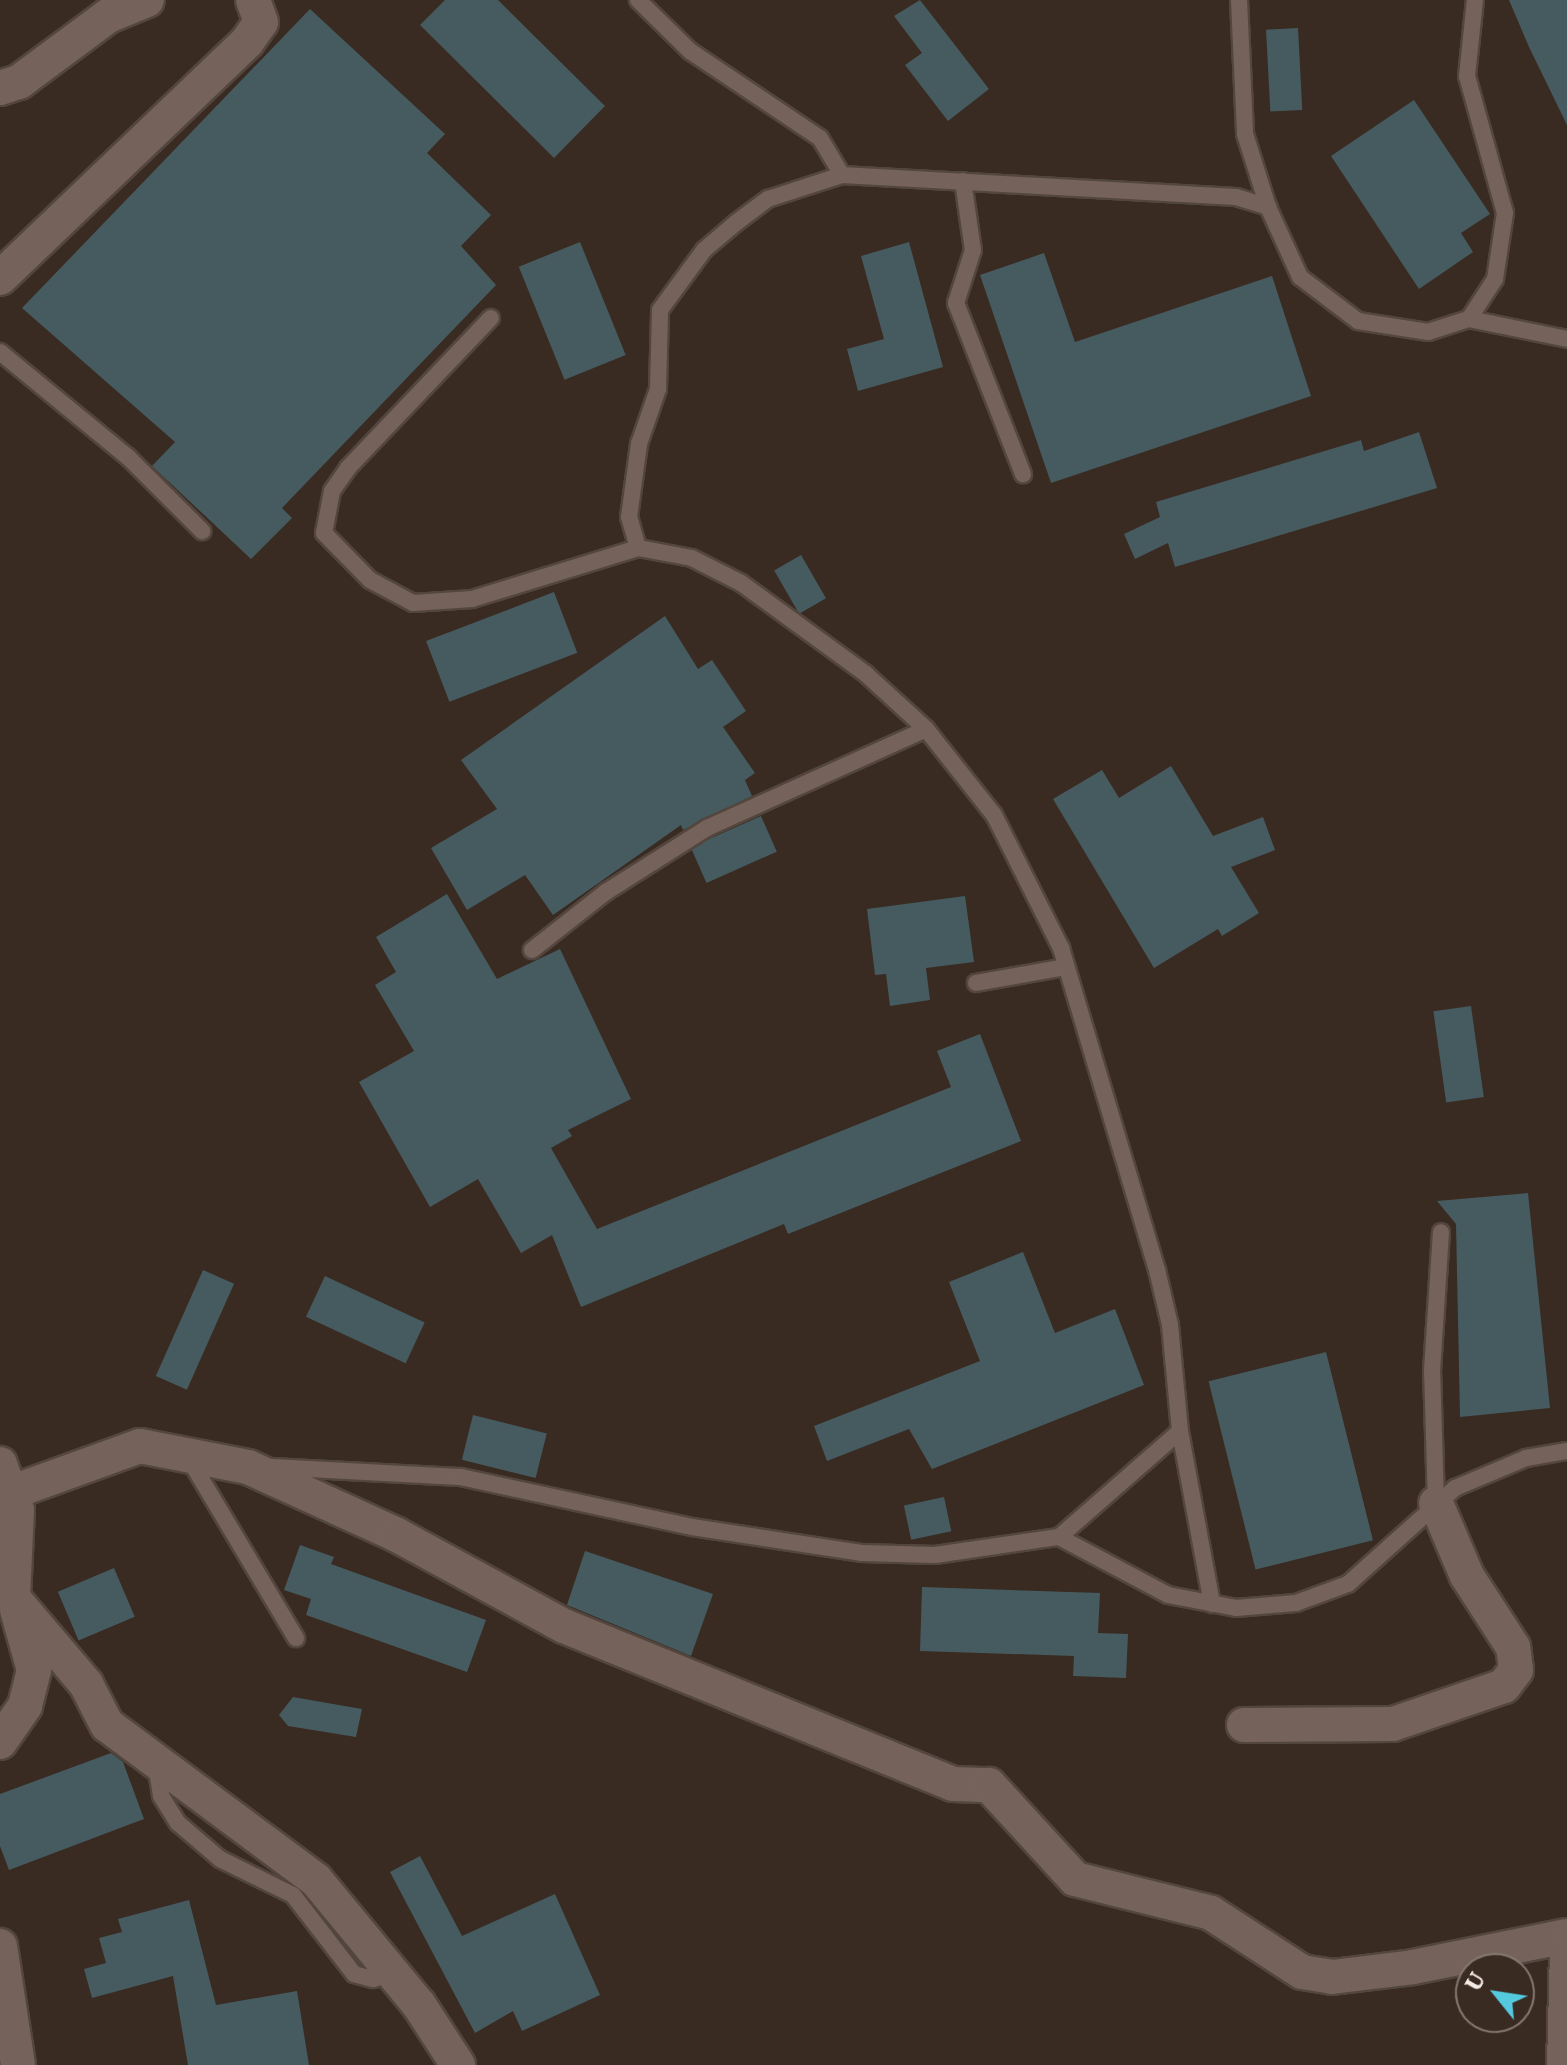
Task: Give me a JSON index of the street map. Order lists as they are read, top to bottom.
{
  "north": "top left"
}
